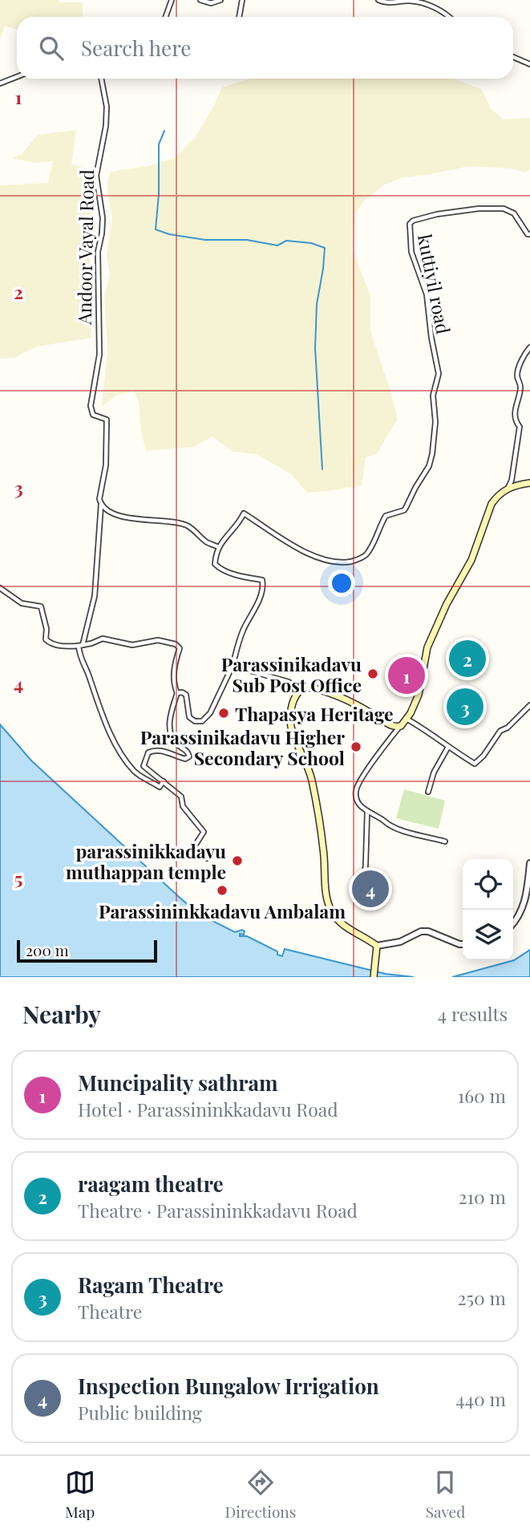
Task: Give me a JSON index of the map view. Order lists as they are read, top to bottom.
{
  "streets": {
    "street": ["Andoor Vayal Road", "kuttiyil road"]
  },
  "places": [
    "Parassinikadavu Sub Post Office",
    "Thapasya Heritage",
    "Parassinikadavu Higher Secondary School",
    "parassinikkadavu muthappan temple",
    "Parassininkkadavu Ambalam"
  ],
  "scale_bar": "200 m",
  "page": {
    "search": "Search here",
    "pins": [
      "2",
      "1",
      "3",
      "4"
    ],
    "scale": "200 m",
    "heading": ["Nearby", "4 results"],
    "list": [
      {
        "mark": "1",
        "name": "Muncipality sathram",
        "note": "Hotel · Parassininkkadavu Road",
        "value": "160 m"
      },
      {
        "mark": "2",
        "name": "raagam theatre",
        "note": "Theatre · Parassininkkadavu Road",
        "value": "210 m"
      },
      {
        "mark": "3",
        "name": "Ragam Theatre",
        "note": "Theatre",
        "value": "250 m"
      },
      {
        "mark": "4",
        "name": "Inspection Bungalow Irrigation",
        "note": "Public building",
        "value": "440 m"
      }
    ],
    "nav": ["Map", "Directions", "Saved"]
  },
  "grid": {
    "rows": [
      "1",
      "2",
      "3",
      "4",
      "5"
    ]
  }
}
